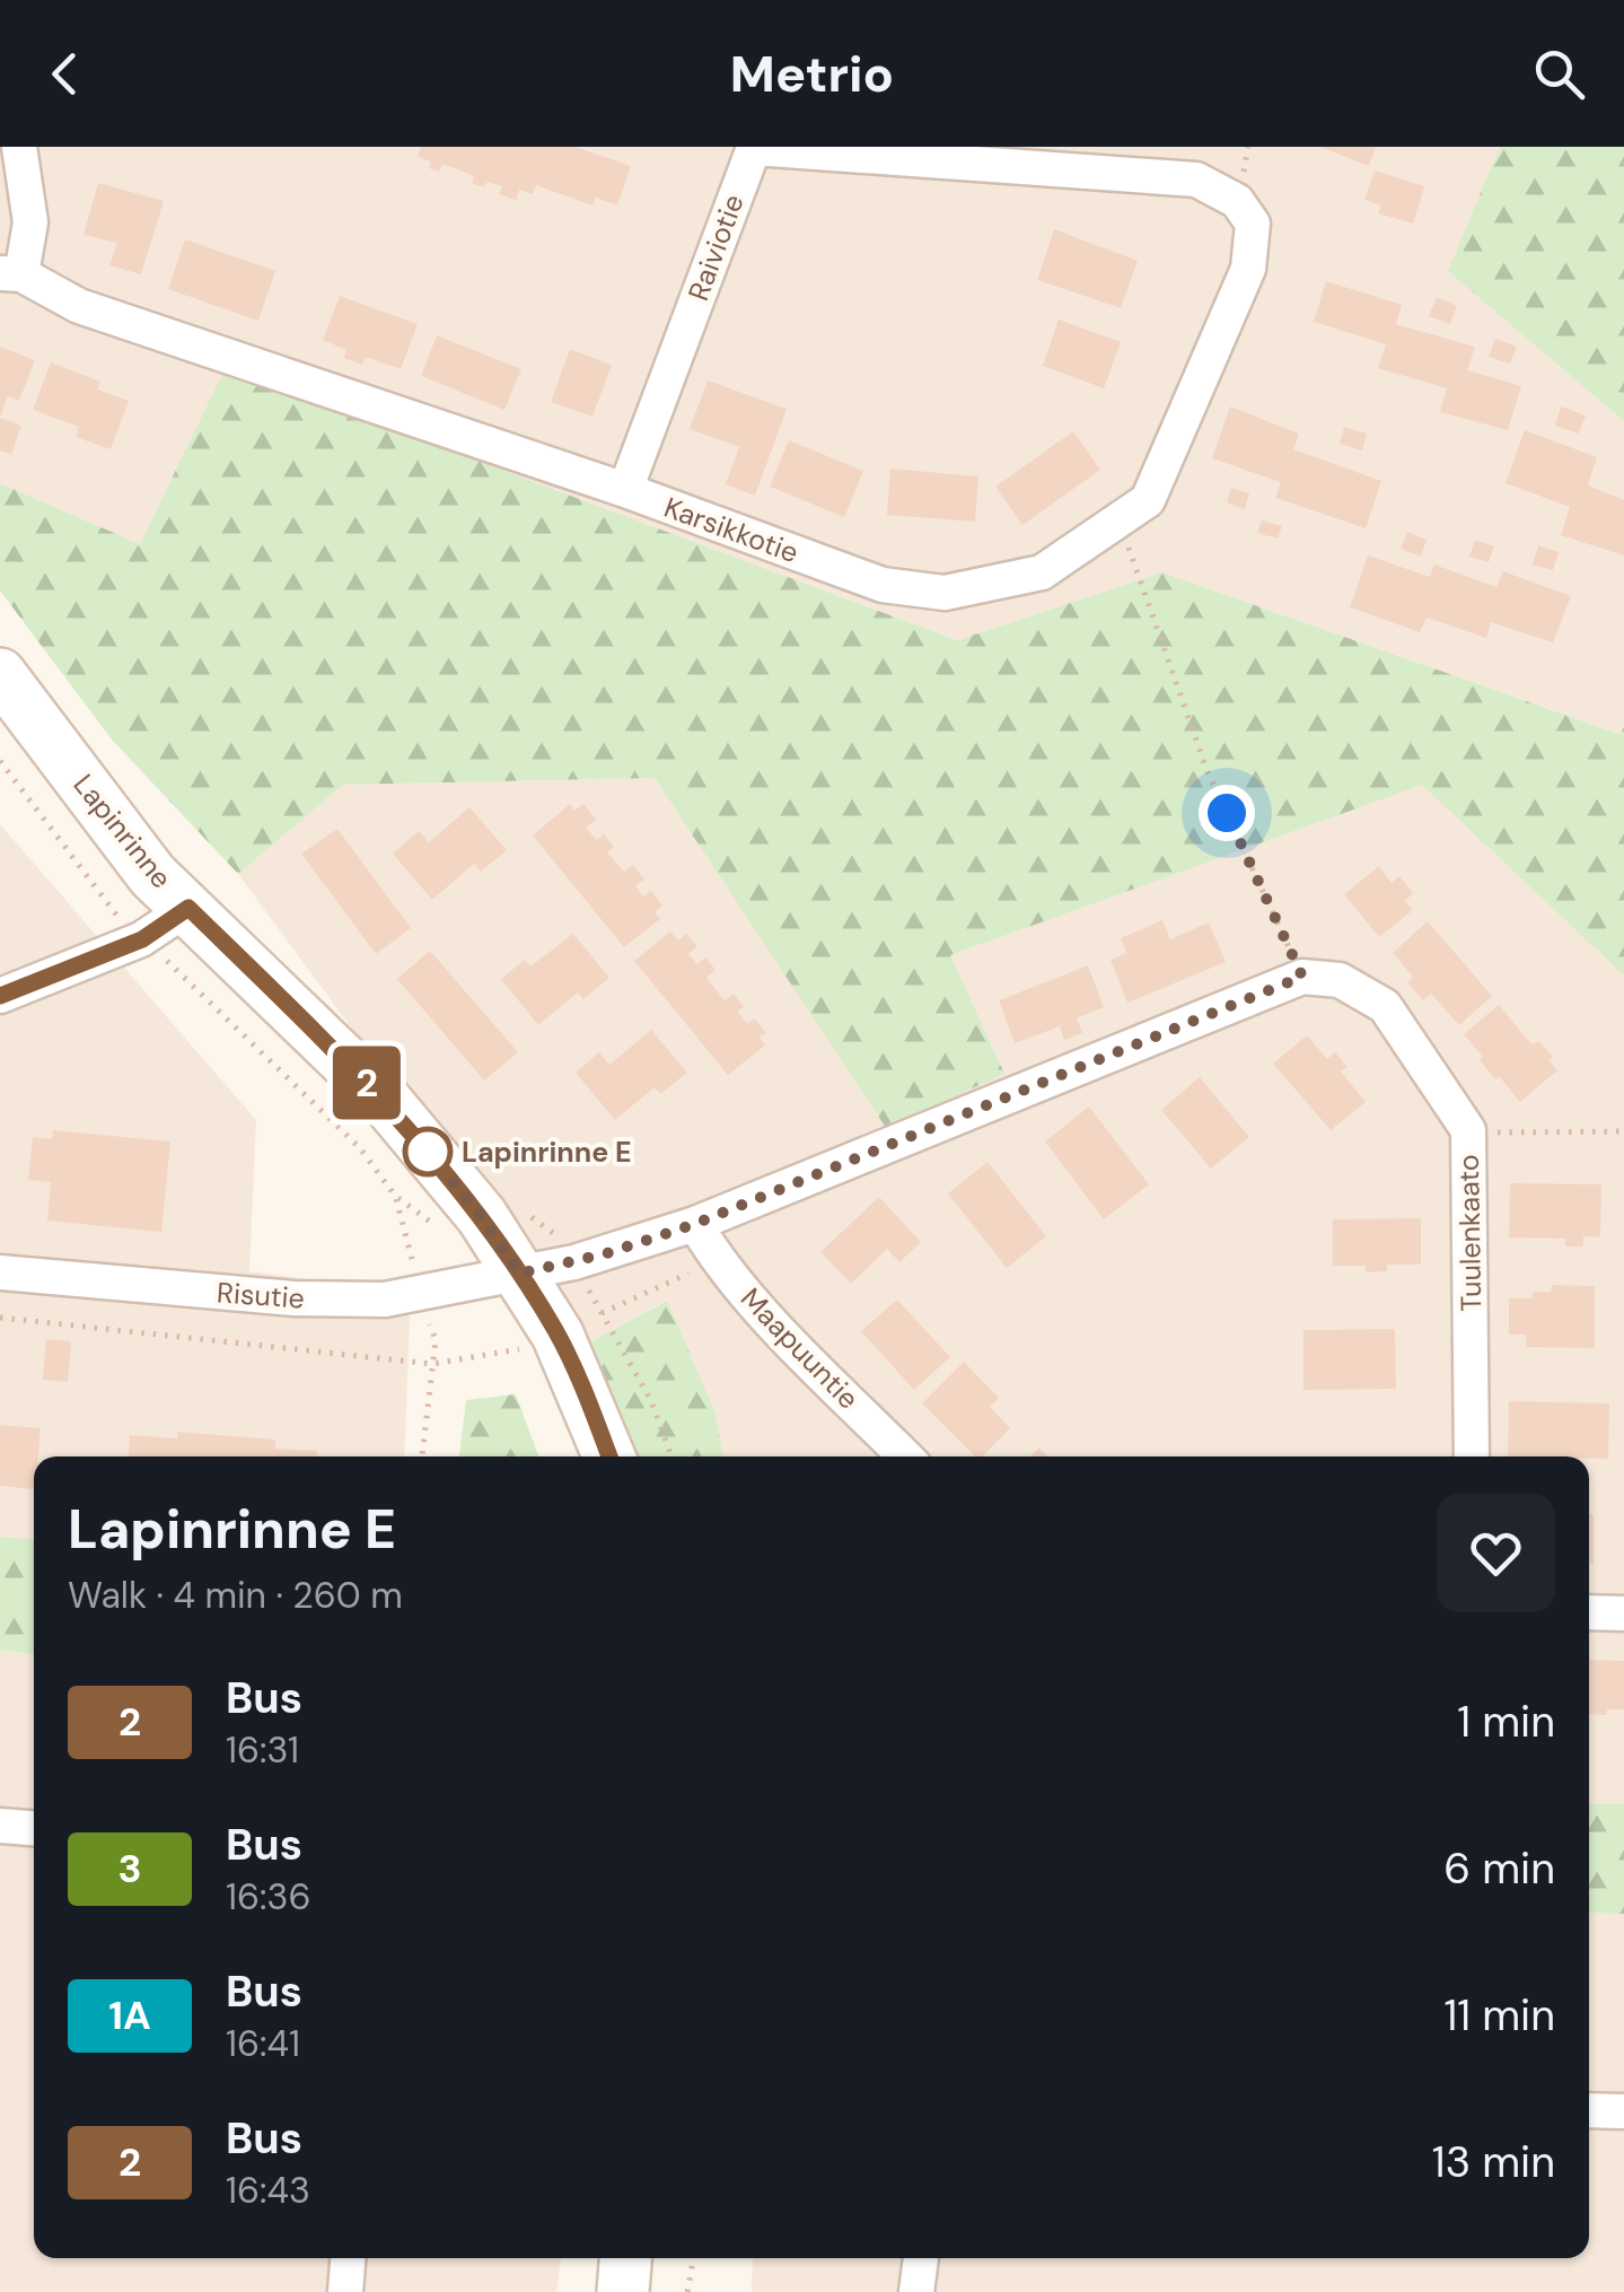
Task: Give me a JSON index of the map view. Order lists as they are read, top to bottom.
{
  "streets": {
    "street": [
      "Raiviotie",
      "Karsikkotie",
      "Lapinrinne",
      "Tuulenkaato",
      "Risutie",
      "Maapuuntie"
    ]
  },
  "crossings": [
    ["Raiviotie", "Karsikkotie"],
    ["Lapinrinne", "Risutie"]
  ],
  "places": ["Lapinrinne E"],
  "lines": ["bus line 2"],
  "page": {
    "header": "Metrio",
    "on_map": "2",
    "heading": ["Lapinrinne E", "Walk · 4 min · 260 m"],
    "list": [
      {
        "mark": "2",
        "name": "Bus",
        "note": "16:31",
        "value": "1 min"
      },
      {
        "mark": "3",
        "name": "Bus",
        "note": "16:36",
        "value": "6 min"
      },
      {
        "mark": "1A",
        "name": "Bus",
        "note": "16:41",
        "value": "11 min"
      },
      {
        "mark": "2",
        "name": "Bus",
        "note": "16:43",
        "value": "13 min"
      }
    ]
  }
}
